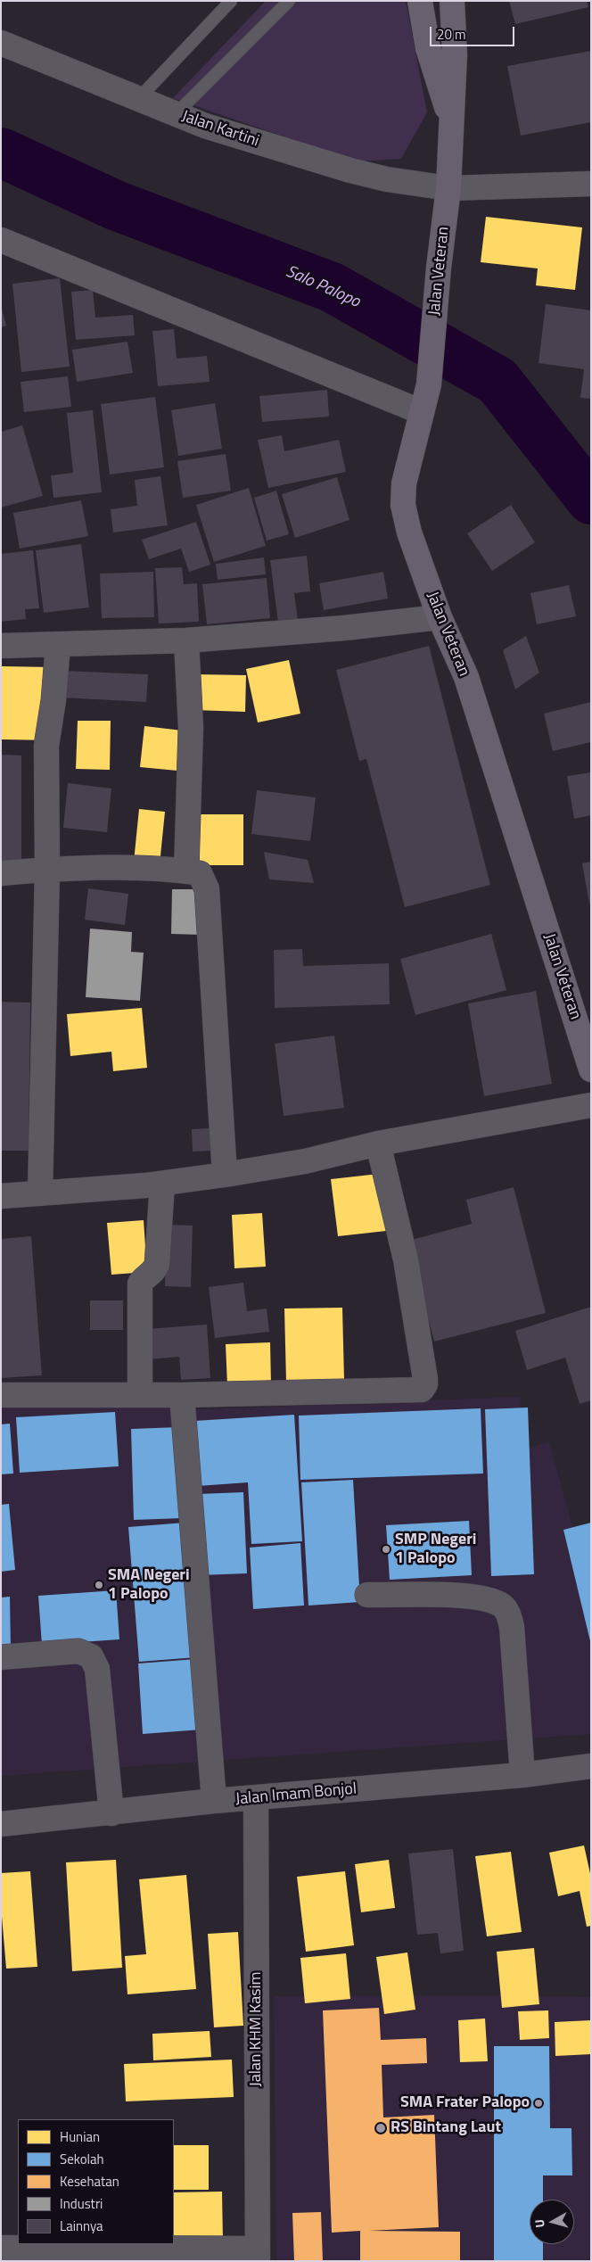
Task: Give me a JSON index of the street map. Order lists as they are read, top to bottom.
{
  "streets": {
    "highway": ["Jalan Veteran"],
    "street": ["Jalan Kartini", "Jalan Imam Bonjol", "Jalan KHM Kasim"]
  },
  "crossings": [
    ["Jalan Kartini", "Jalan Veteran"],
    ["Jalan Imam Bonjol", "Jalan KHM Kasim"]
  ],
  "water": ["Salo Palopo"],
  "places": [
    "SMP Negeri 1 Palopo",
    "SMA Negeri 1 Palopo",
    "SMA Frater Palopo",
    "RS Bintang Laut"
  ],
  "legend": [
    "Hunian",
    "Sekolah",
    "Kesehatan",
    "Industri",
    "Lainnya"
  ],
  "scale_bar": "20 m",
  "north": "left"
}
